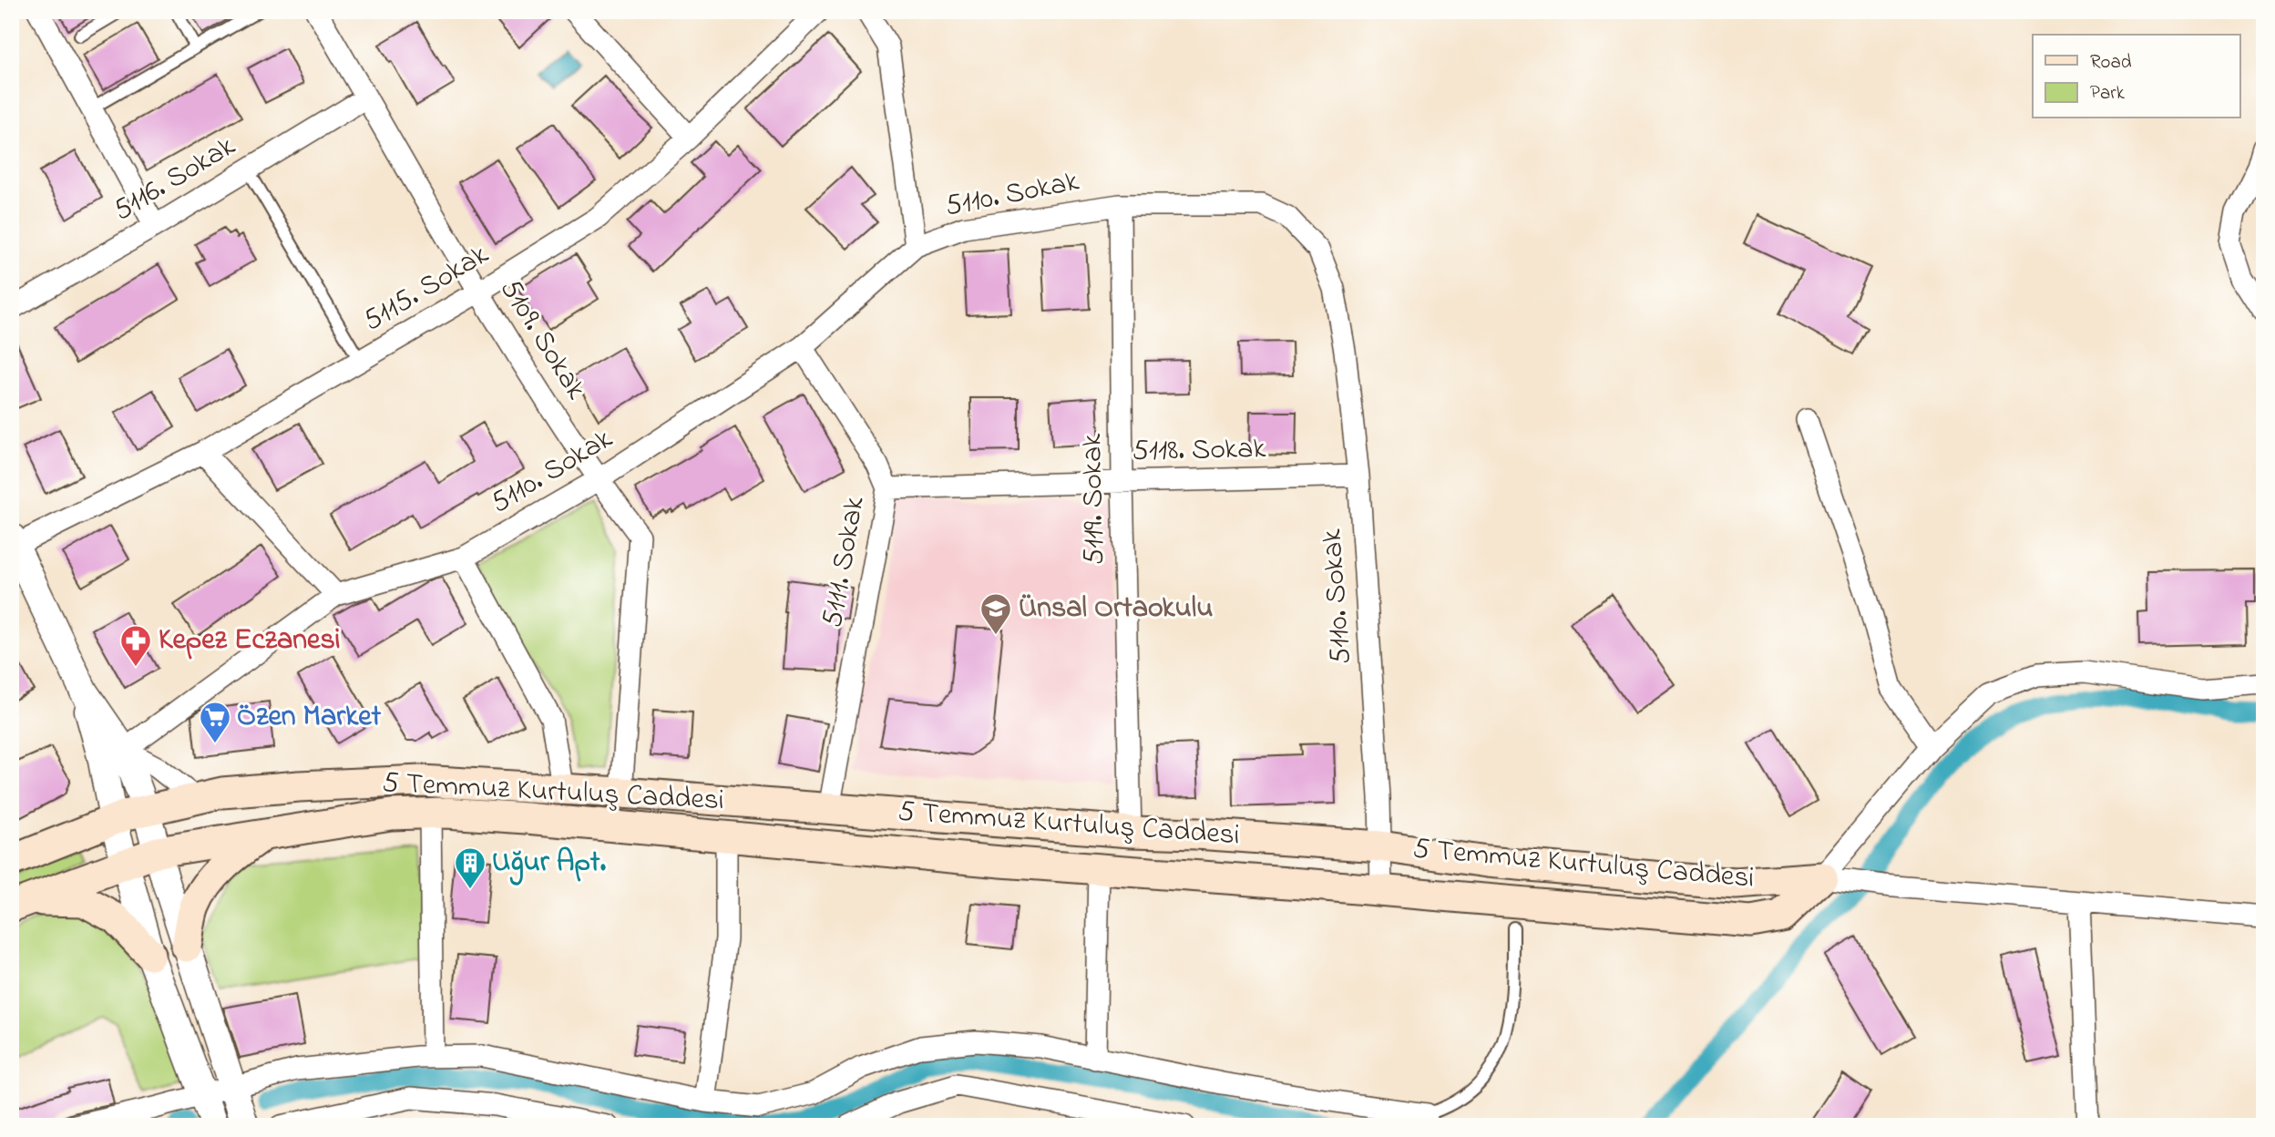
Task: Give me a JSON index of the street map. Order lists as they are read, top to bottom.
{
  "streets": {
    "main road": ["5 Temmuz Kurtuluş Caddesi"],
    "street": [
      "5116. Sokak",
      "5110. Sokak",
      "5115. Sokak",
      "5109. Sokak",
      "5118. Sokak",
      "5119. Sokak",
      "5111. Sokak"
    ]
  },
  "crossings": [
    ["5116. Sokak", "5109. Sokak"],
    ["5110. Sokak", "5109. Sokak"],
    ["5110. Sokak", "5118. Sokak"],
    ["5110. Sokak", "5119. Sokak"],
    ["5110. Sokak", "5111. Sokak"],
    ["5110. Sokak", "5 Temmuz Kurtuluş Caddesi"],
    ["5115. Sokak", "5109. Sokak"],
    ["5109. Sokak", "5 Temmuz Kurtuluş Caddesi"],
    ["5118. Sokak", "5119. Sokak"],
    ["5118. Sokak", "5111. Sokak"],
    ["5119. Sokak", "5 Temmuz Kurtuluş Caddesi"],
    ["5111. Sokak", "5 Temmuz Kurtuluş Caddesi"]
  ],
  "places": {
    "school or university": ["Ünsal Ortaokulu"],
    "pharmacy": ["Kepez Eczanesi"],
    "supermarket": ["Özen Market"],
    "building": ["Uğur Apt."]
  },
  "legend": ["Road", "Park"]
}
